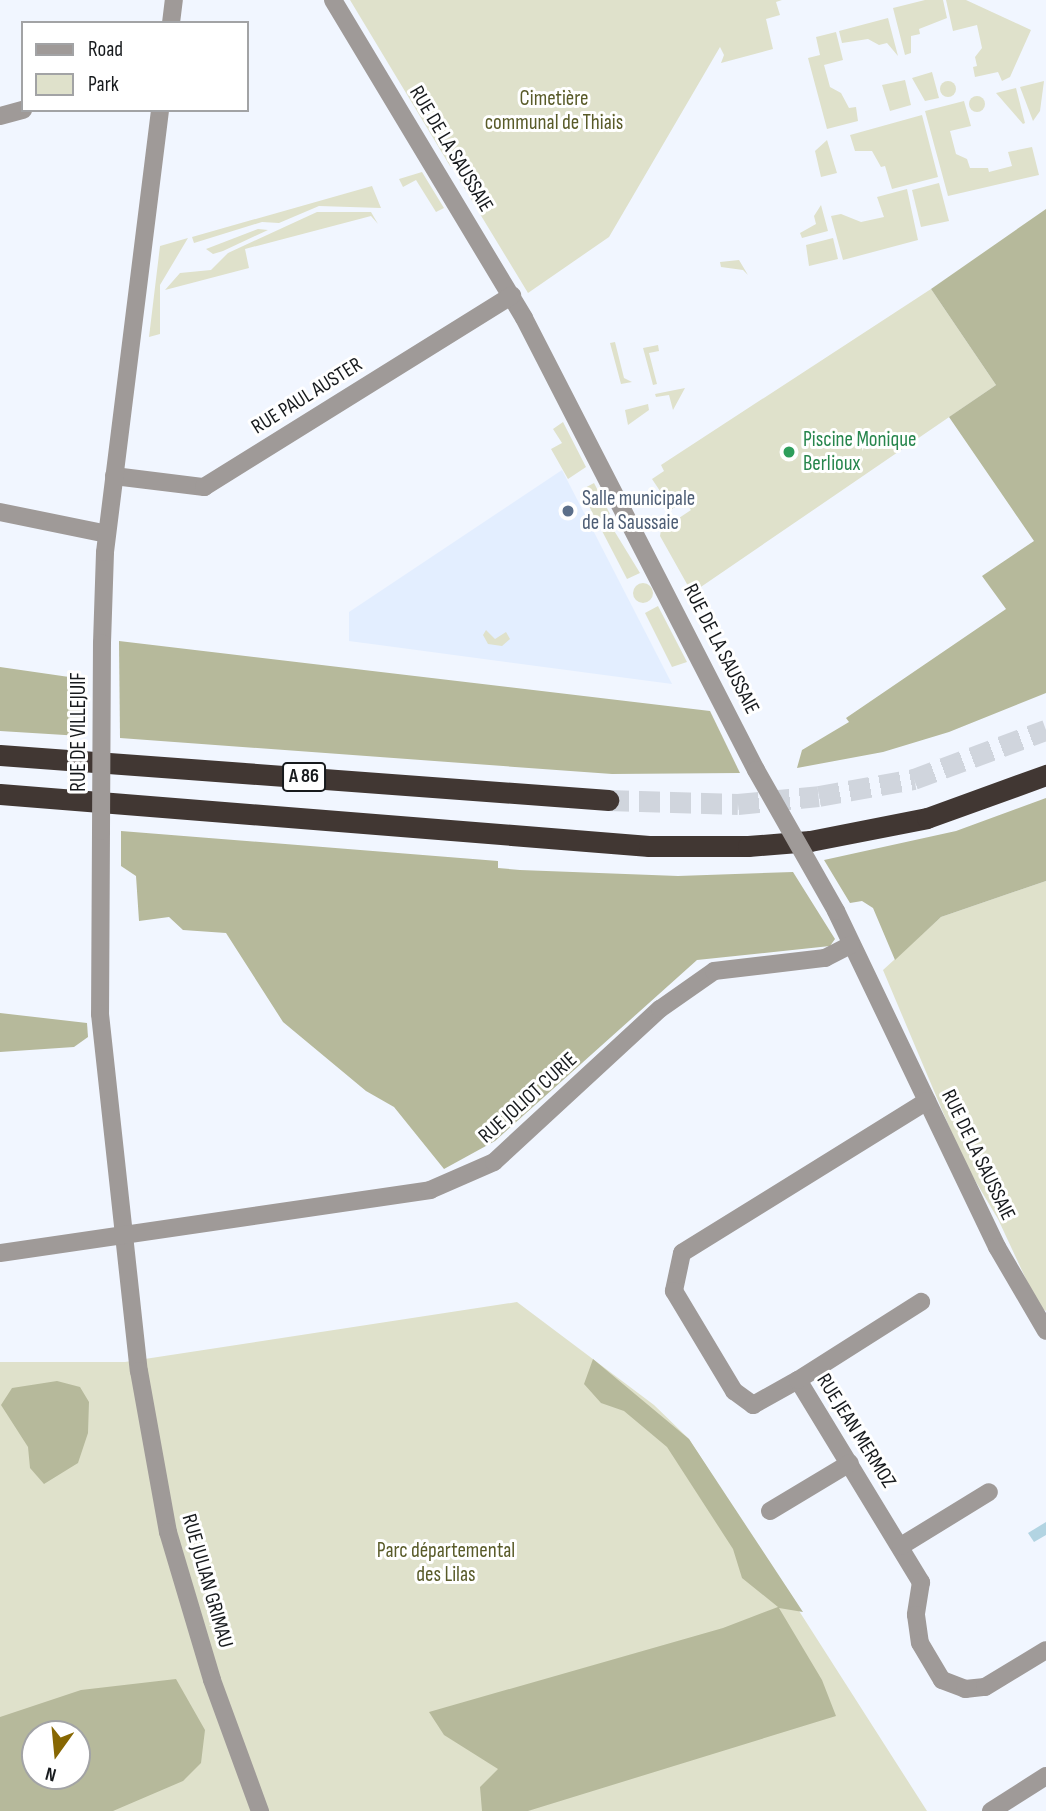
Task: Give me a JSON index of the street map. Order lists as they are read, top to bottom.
{
  "streets": {
    "highway": ["A 86"],
    "street": [
      "RUE DE LA SAUSSAIE",
      "RUE PAUL AUSTER",
      "RUE DE VILLEJUIF",
      "RUE JOLIOT CURIE",
      "RUE JEAN MERMOZ",
      "RUE JULIAN GRIMAU"
    ]
  },
  "crossings": [
    ["RUE DE LA SAUSSAIE", "RUE PAUL AUSTER"],
    ["RUE DE LA SAUSSAIE", "RUE JOLIOT CURIE"],
    ["RUE DE LA SAUSSAIE", "RUE JEAN MERMOZ"],
    ["RUE PAUL AUSTER", "RUE DE VILLEJUIF"],
    ["RUE DE VILLEJUIF", "RUE JOLIOT CURIE"],
    ["RUE DE VILLEJUIF", "RUE JULIAN GRIMAU"]
  ],
  "parks": ["Cimetière communal de Thiais", "Parc départemental des Lilas"],
  "places": ["Piscine Monique Berlioux", "Salle municipale de la Saussaie"],
  "legend": ["Road", "Park"],
  "north": "bottom"
}
